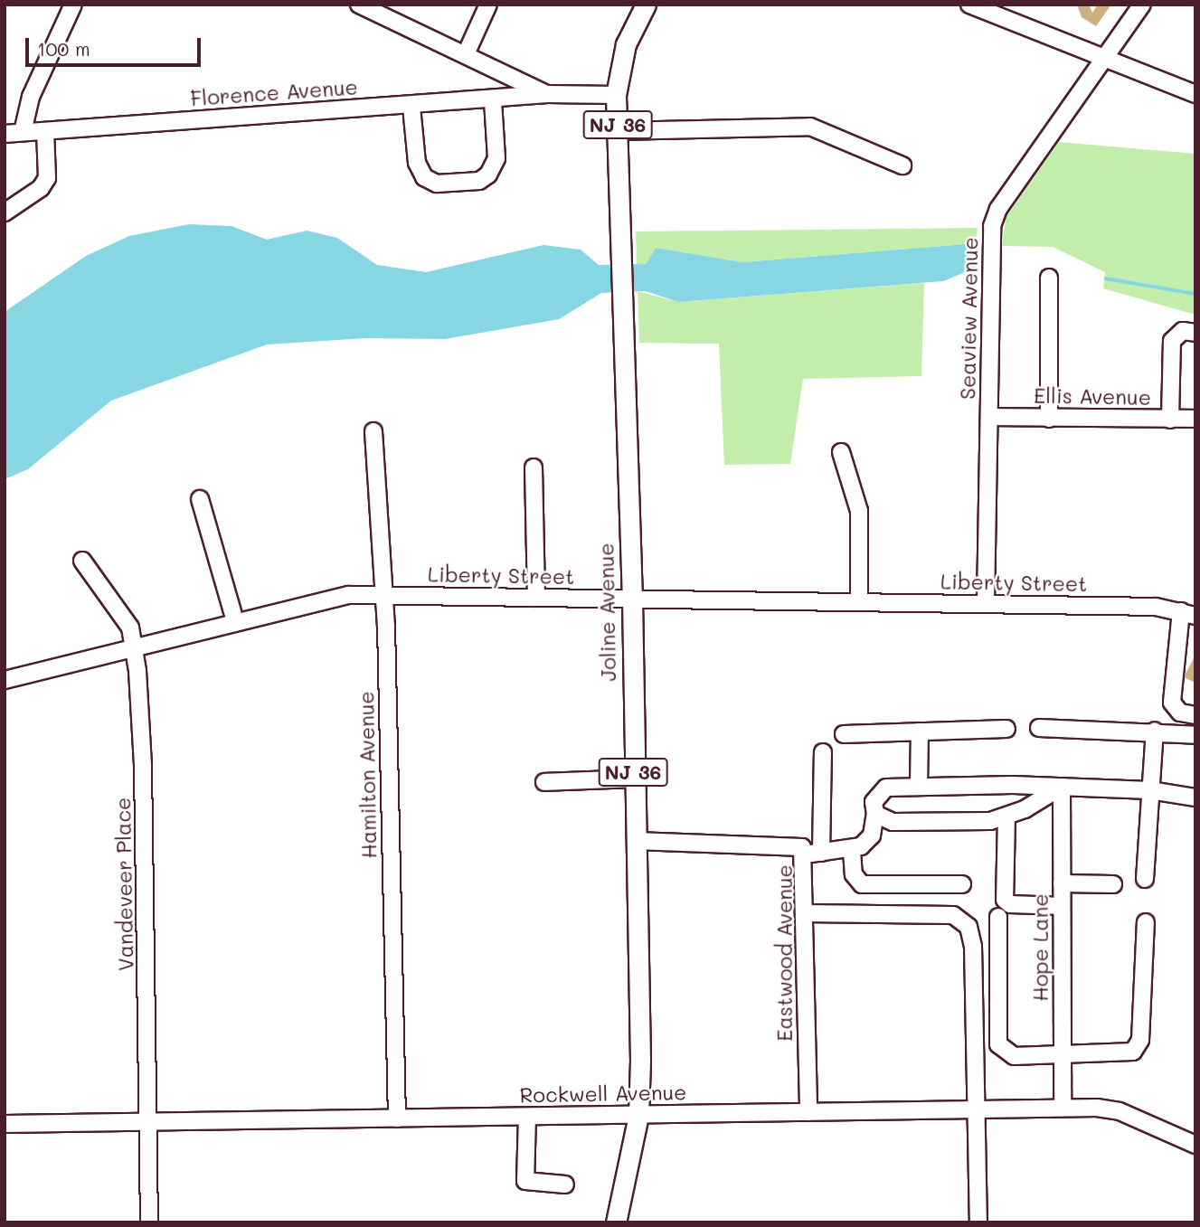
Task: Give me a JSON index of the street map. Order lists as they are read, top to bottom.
{
  "streets": {
    "main road": ["NJ 36", "Joline Avenue"],
    "street": [
      "Florence Avenue",
      "Seaview Avenue",
      "Ellis Avenue",
      "Liberty Street",
      "Hamilton Avenue",
      "Vandeveer Place",
      "Hope Lane",
      "Eastwood Avenue",
      "Rockwell Avenue"
    ]
  },
  "crossings": [
    ["Florence Avenue", "Joline Avenue"],
    ["Seaview Avenue", "Ellis Avenue"],
    ["Seaview Avenue", "Liberty Street"],
    ["Liberty Street", "Joline Avenue"],
    ["Liberty Street", "Hamilton Avenue"],
    ["Liberty Street", "Vandeveer Place"],
    ["Joline Avenue", "Eastwood Avenue"],
    ["Joline Avenue", "Rockwell Avenue"],
    ["Hamilton Avenue", "Rockwell Avenue"],
    ["Vandeveer Place", "Rockwell Avenue"],
    ["Hope Lane", "Rockwell Avenue"],
    ["Eastwood Avenue", "Rockwell Avenue"]
  ],
  "scale_bar": "100 m"
}
